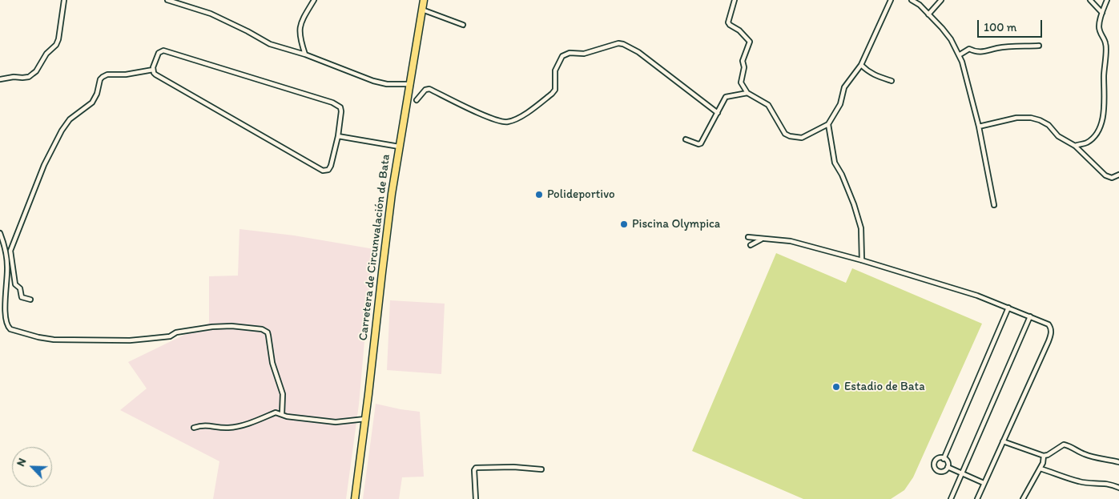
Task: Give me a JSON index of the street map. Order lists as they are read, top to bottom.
{
  "streets": {
    "main road": ["Carretera de Circunvalación de Bata"]
  },
  "places": ["Polideportivo", "Piscina Olympica", "Estadio de Bata"],
  "scale_bar": "100 m",
  "north": "top left"
}
